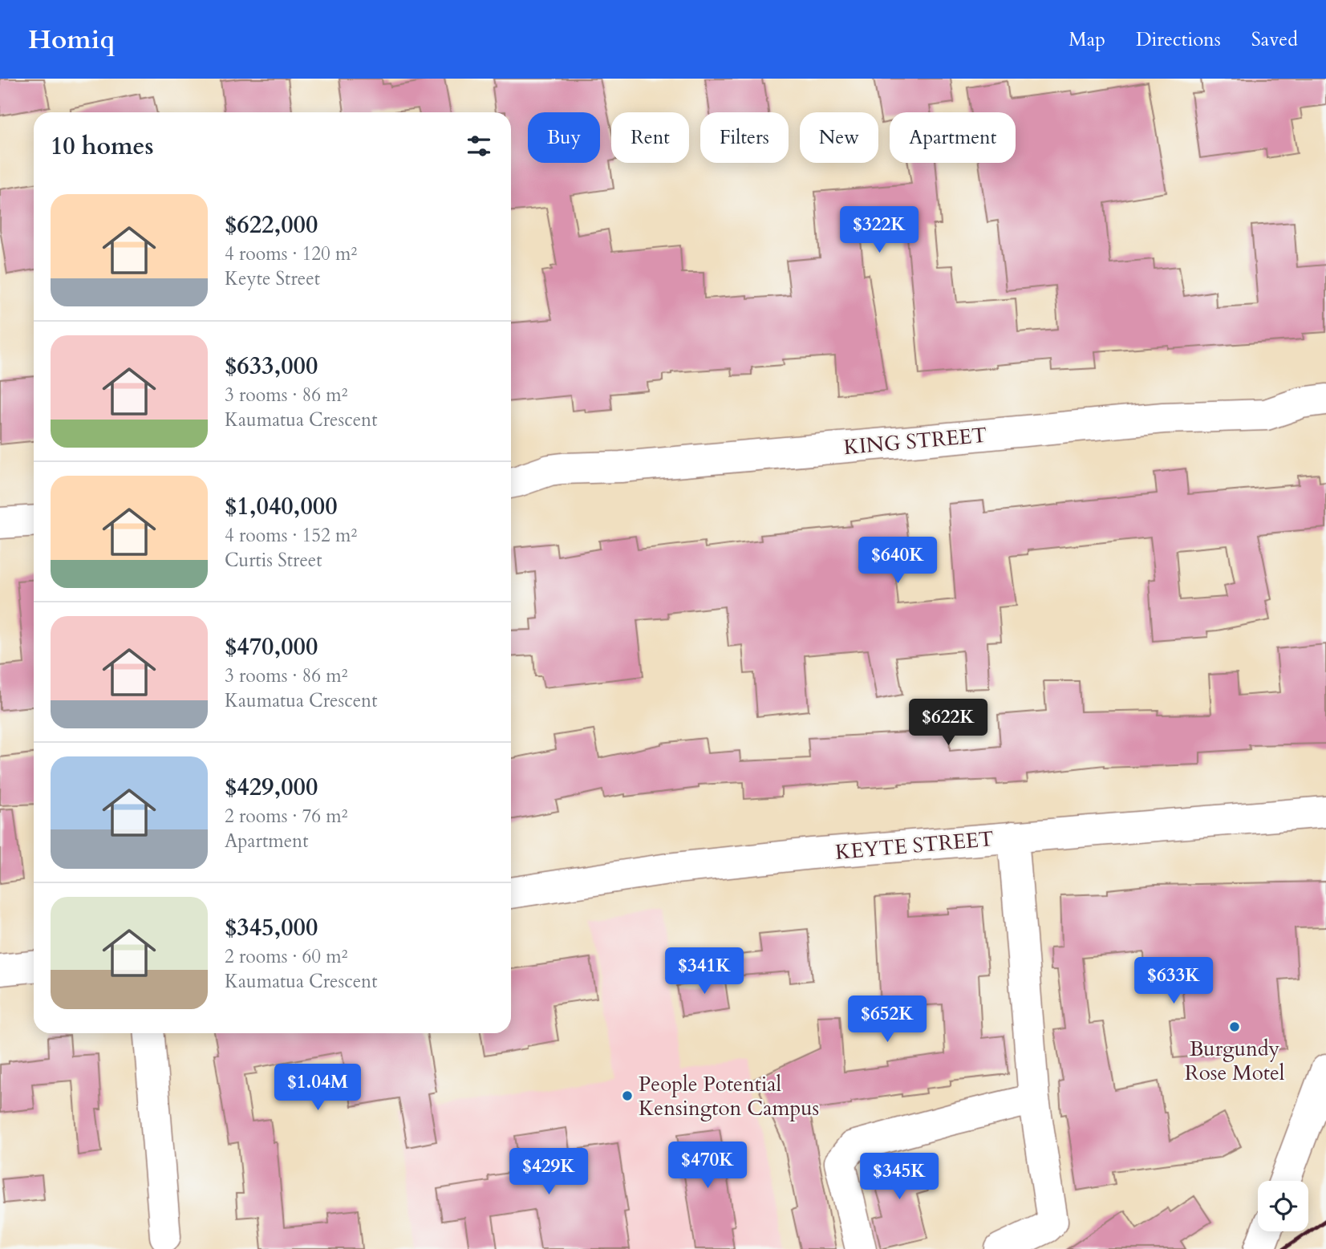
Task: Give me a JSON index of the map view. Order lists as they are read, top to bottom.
{
  "streets": {
    "street": ["KING STREET", "KEYTE STREET"]
  },
  "places": ["Burgundy Rose Motel", "People Potential Kensington Campus"],
  "page": {
    "header": "Homiq",
    "nav": ["Map", "Directions", "Saved"],
    "chip": [
      "Buy",
      "Rent",
      "Filters",
      "New",
      "Apartment"
    ],
    "heading": "10 homes",
    "list": [
      {
        "name": "$622,000",
        "note": "4 rooms · 120 m² · Keyte Street"
      },
      {
        "name": "$633,000",
        "note": "3 rooms · 86 m² · Kaumatua Crescent"
      },
      {
        "name": "$1,040,000",
        "note": "4 rooms · 152 m² · Curtis Street"
      },
      {
        "name": "$470,000",
        "note": "3 rooms · 86 m² · Kaumatua Crescent"
      },
      {
        "name": "$429,000",
        "note": "2 rooms · 76 m² · Apartment"
      },
      {
        "name": "$345,000",
        "note": "2 rooms · 60 m² · Kaumatua Crescent"
      }
    ],
    "price": [
      "$322K",
      "$640K",
      "$622K",
      "$341K",
      "$633K",
      "$652K",
      "$1.04M",
      "$470K",
      "$429K",
      "$345K"
    ]
  }
}
